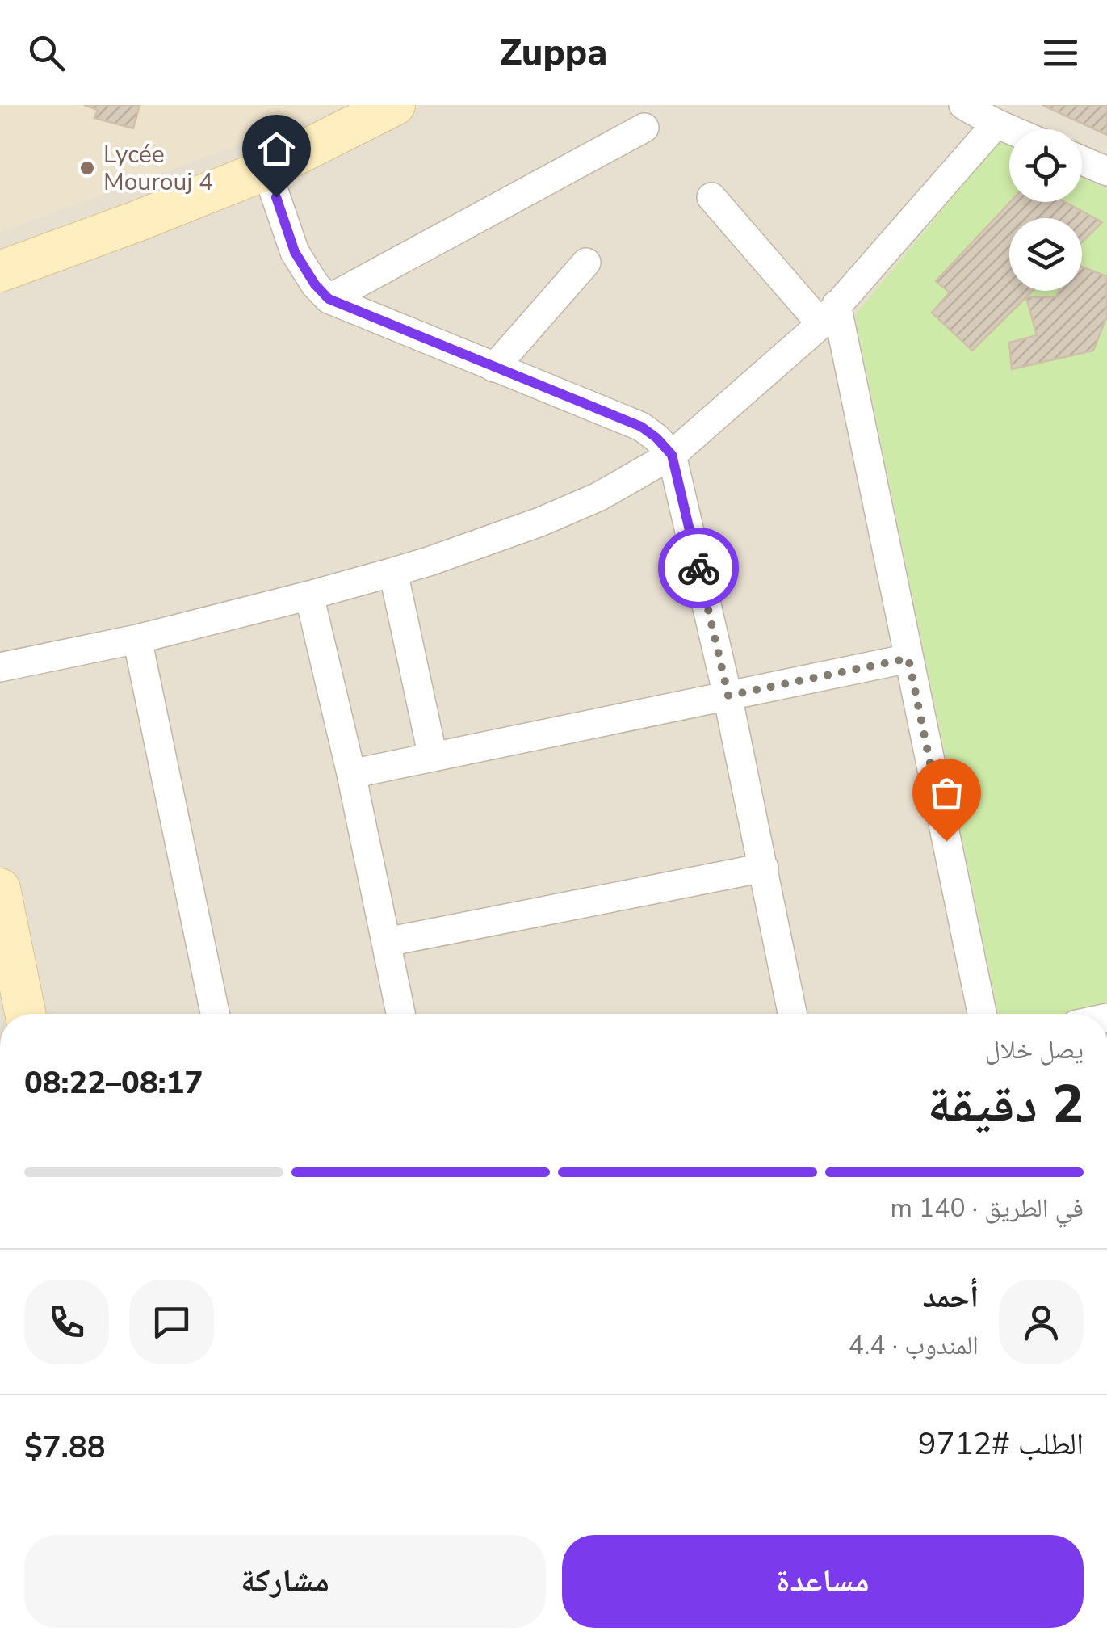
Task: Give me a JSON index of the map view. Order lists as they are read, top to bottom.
{
  "places": ["Lycée Mourouj 4"],
  "page": {
    "header": "Zuppa",
    "heading": ["2 دقيقة", "يصل خلال", "08:17–08:22"],
    "panel": [
      "أحمد",
      "المندوب · 4.4",
      "الطلب #9712",
      "$7.88"
    ],
    "bar": "في الطريق · 140 m",
    "buttons": ["مساعدة", "مشاركة"]
  }
}
